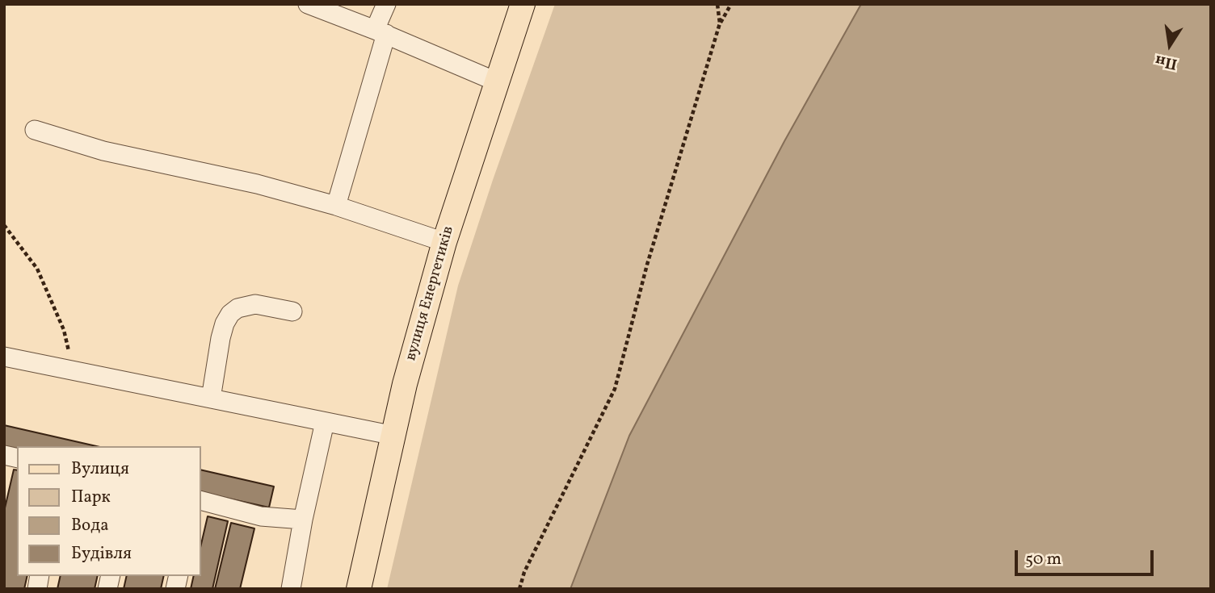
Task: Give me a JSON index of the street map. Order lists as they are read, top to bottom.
{
  "streets": {
    "main road": ["вулиця Енергетиків"]
  },
  "legend": [
    "Вулиця",
    "Парк",
    "Вода",
    "Будівля"
  ],
  "scale_bar": "50 m",
  "north": "bottom"
}
